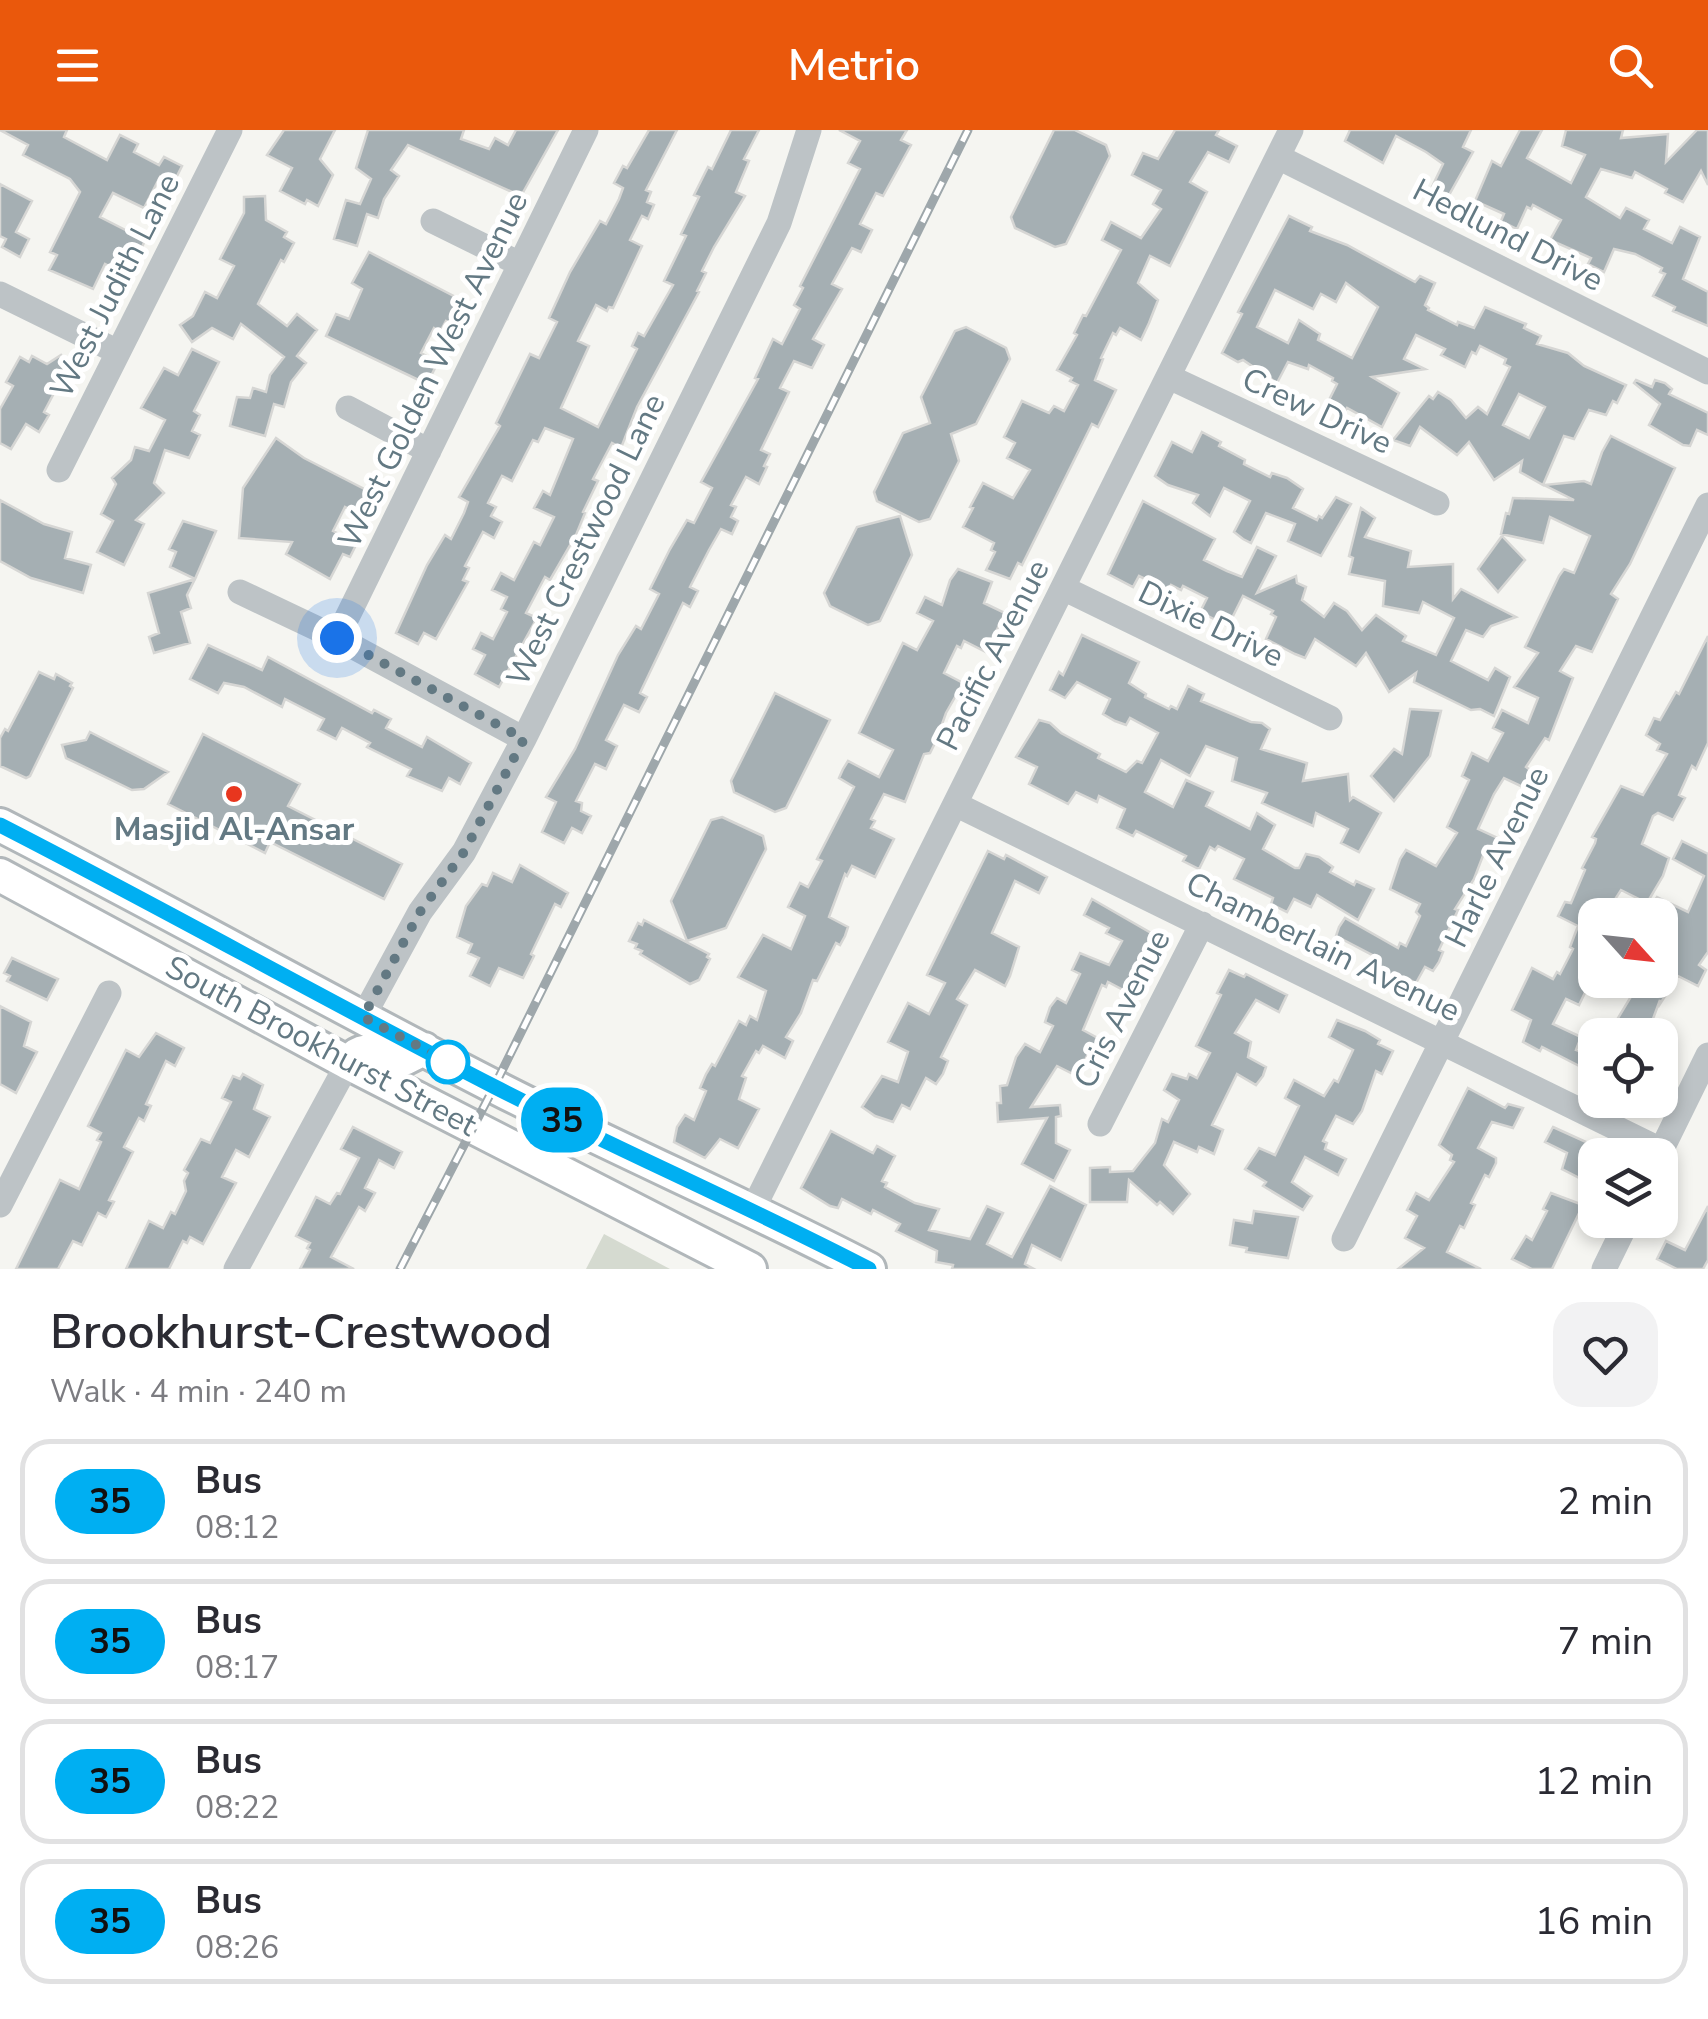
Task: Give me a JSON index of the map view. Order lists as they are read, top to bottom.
{
  "streets": {
    "main road": ["South Brookhurst Street"],
    "street": [
      "Hedlund Drive",
      "West Judith Lane",
      "West Golden West Avenue",
      "Crew Drive",
      "West Crestwood Lane",
      "Dixie Drive",
      "Pacific Avenue",
      "Harle Avenue",
      "Chamberlain Avenue",
      "Cris Avenue"
    ]
  },
  "crossings": [
    ["Hedlund Drive", "Pacific Avenue"],
    ["Crew Drive", "Pacific Avenue"],
    ["West Crestwood Lane", "South Brookhurst Street"],
    ["Dixie Drive", "Pacific Avenue"],
    ["Pacific Avenue", "Chamberlain Avenue"],
    ["Pacific Avenue", "South Brookhurst Street"],
    ["Harle Avenue", "Chamberlain Avenue"],
    ["Chamberlain Avenue", "Cris Avenue"]
  ],
  "places": ["Masjid Al-Ansar"],
  "lines": ["bus line 35"],
  "north": "bottom right",
  "page": {
    "header": "Metrio",
    "on_map": "35",
    "heading": ["Brookhurst-Crestwood", "Walk · 4 min · 240 m"],
    "list": [
      {
        "mark": "35",
        "name": "Bus",
        "note": "08:12",
        "value": "2 min"
      },
      {
        "mark": "35",
        "name": "Bus",
        "note": "08:17",
        "value": "7 min"
      },
      {
        "mark": "35",
        "name": "Bus",
        "note": "08:22",
        "value": "12 min"
      },
      {
        "mark": "35",
        "name": "Bus",
        "note": "08:26",
        "value": "16 min"
      }
    ]
  }
}
